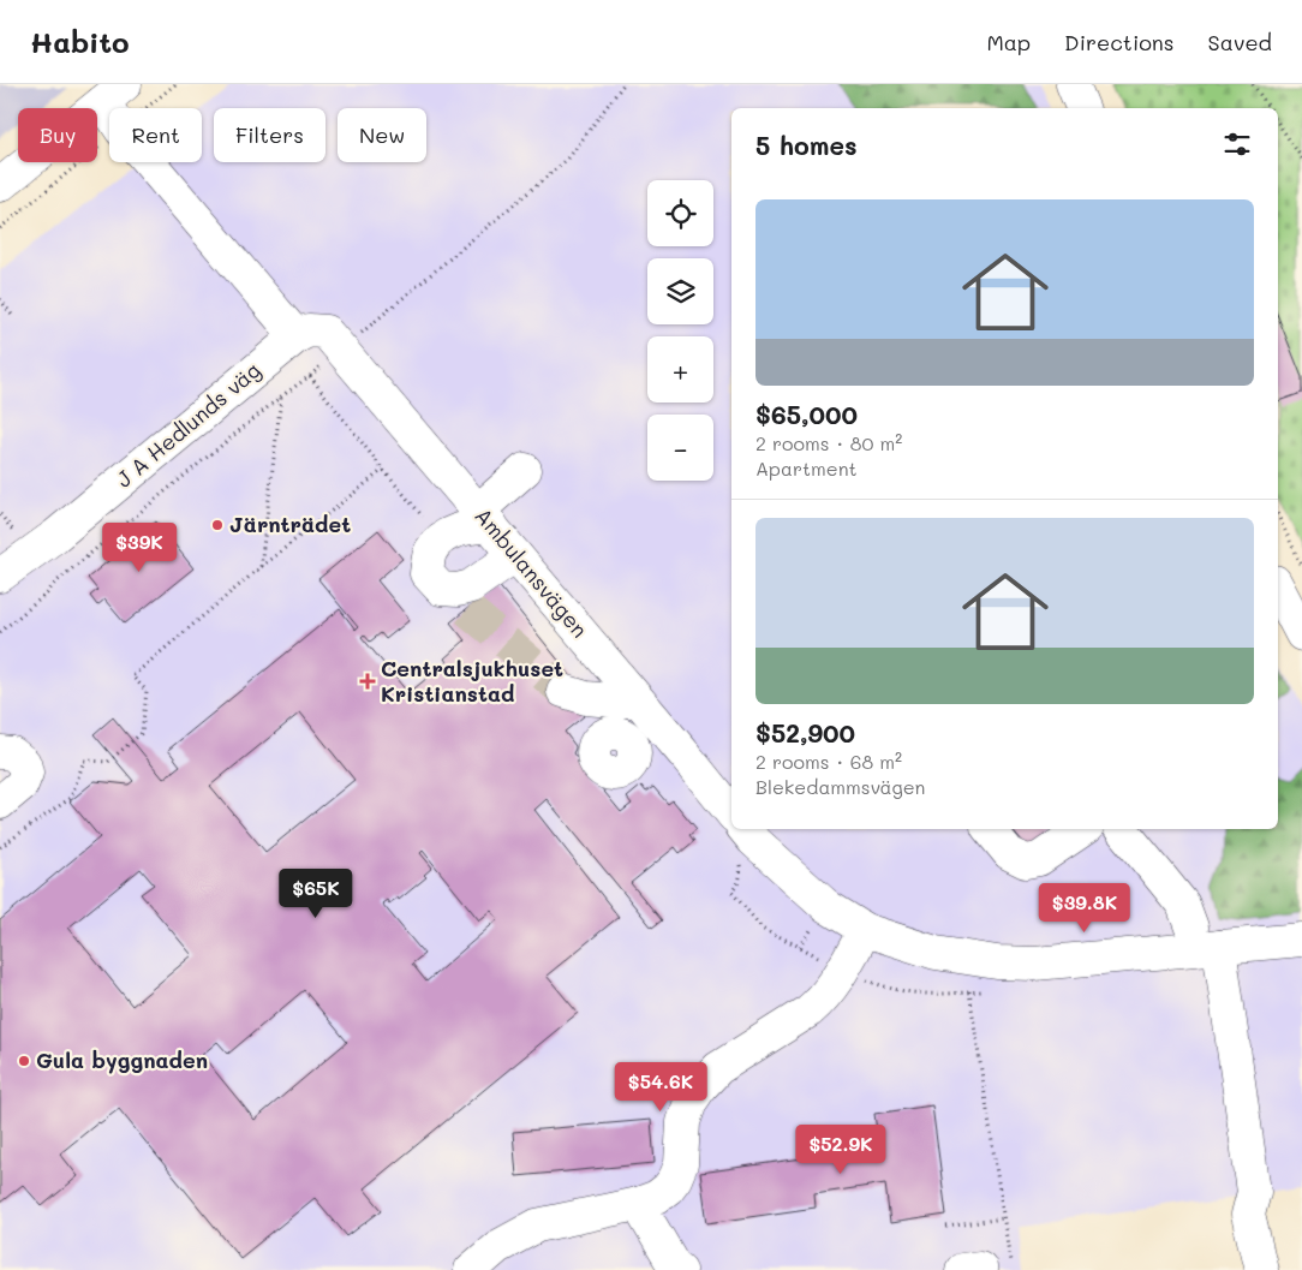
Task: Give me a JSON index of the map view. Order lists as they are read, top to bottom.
{
  "streets": {
    "street": ["J A Hedlunds väg", "Ambulansvägen"]
  },
  "crossings": [
    ["J A Hedlunds väg", "Ambulansvägen"]
  ],
  "places": {
    "other": ["Järnträdet", "Gula byggnaden"],
    "health": ["Centralsjukhuset Kristianstad"]
  },
  "page": {
    "header": "Habito",
    "nav": ["Map", "Directions", "Saved"],
    "chip": [
      "Buy",
      "Rent",
      "Filters",
      "New"
    ],
    "heading": "5 homes",
    "map_buttons": ["+", "−"],
    "list": [
      {
        "name": "$65,000",
        "note": "2 rooms · 80 m² · Apartment"
      },
      {
        "name": "$52,900",
        "note": "2 rooms · 68 m² · Blekedammsvägen"
      }
    ],
    "price": [
      "$39K",
      "$65K",
      "$39.8K",
      "$54.6K",
      "$52.9K"
    ]
  }
}
